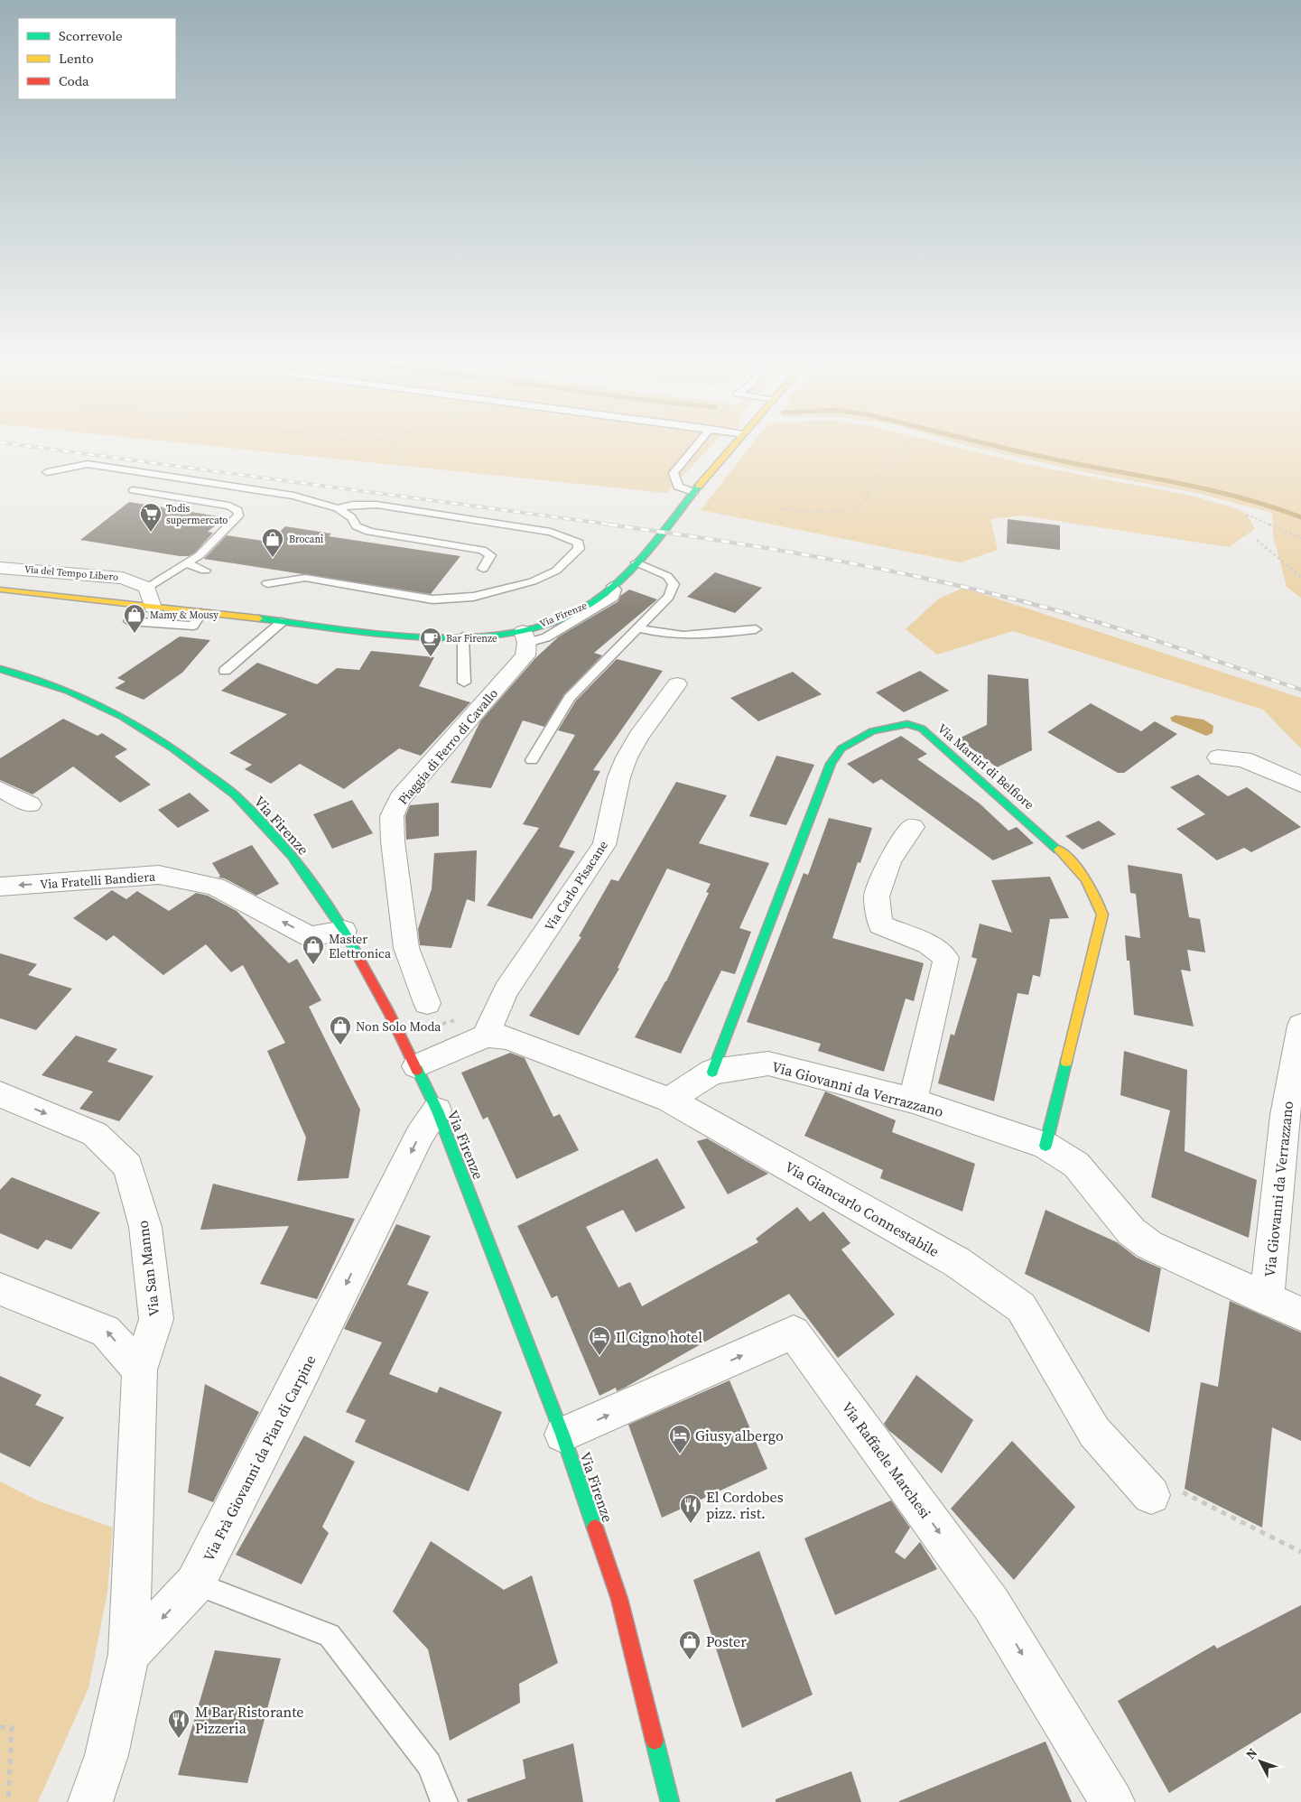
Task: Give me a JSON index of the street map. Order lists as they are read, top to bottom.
{
  "streets": {
    "main road": ["Via Firenze", "Via Martiri di Belfiore"],
    "street": [
      "Via del Tempo Libero",
      "Piaggia di Ferro di Cavallo",
      "Via Fratelli Bandiera",
      "Via Carlo Pisacane",
      "Via Giovanni da Verrazzano",
      "Via Giancarlo Connestabile",
      "Via San Manno",
      "Via Frà Giovanni da Pian di Carpine",
      "Via Raffaele Marchesi"
    ]
  },
  "crossings": [
    ["Via Firenze", "Piaggia di Ferro di Cavallo"],
    ["Via Firenze", "Via Fratelli Bandiera"],
    ["Via Firenze", "Via Frà Giovanni da Pian di Carpine"],
    ["Via Firenze", "Via Raffaele Marchesi"],
    ["Via Martiri di Belfiore", "Via Giovanni da Verrazzano"],
    ["Via Carlo Pisacane", "Via Giancarlo Connestabile"],
    ["Via Giovanni da Verrazzano", "Via Giancarlo Connestabile"],
    ["Via San Manno", "Via Frà Giovanni da Pian di Carpine"]
  ],
  "one_way": [
    "Via Fratelli Bandiera",
    "Via San Manno",
    "Via Frà Giovanni da Pian di Carpine",
    "Via Raffaele Marchesi"
  ],
  "places": {
    "supermarket": ["Todis supermercato"],
    "shop": [
      "Brocani",
      "Mamy & Mousy",
      "Master Elettronica",
      "Non Solo Moda",
      "Poster"
    ],
    "cafe": ["Bar Firenze"],
    "hotel": ["Il Cigno hotel", "Giusy albergo"],
    "restaurant": ["El Cordobes pizz. rist.", "M Bar Ristorante Pizzeria"]
  },
  "legend": ["Scorrevole", "Lento", "Coda"],
  "north": "top left"
}
